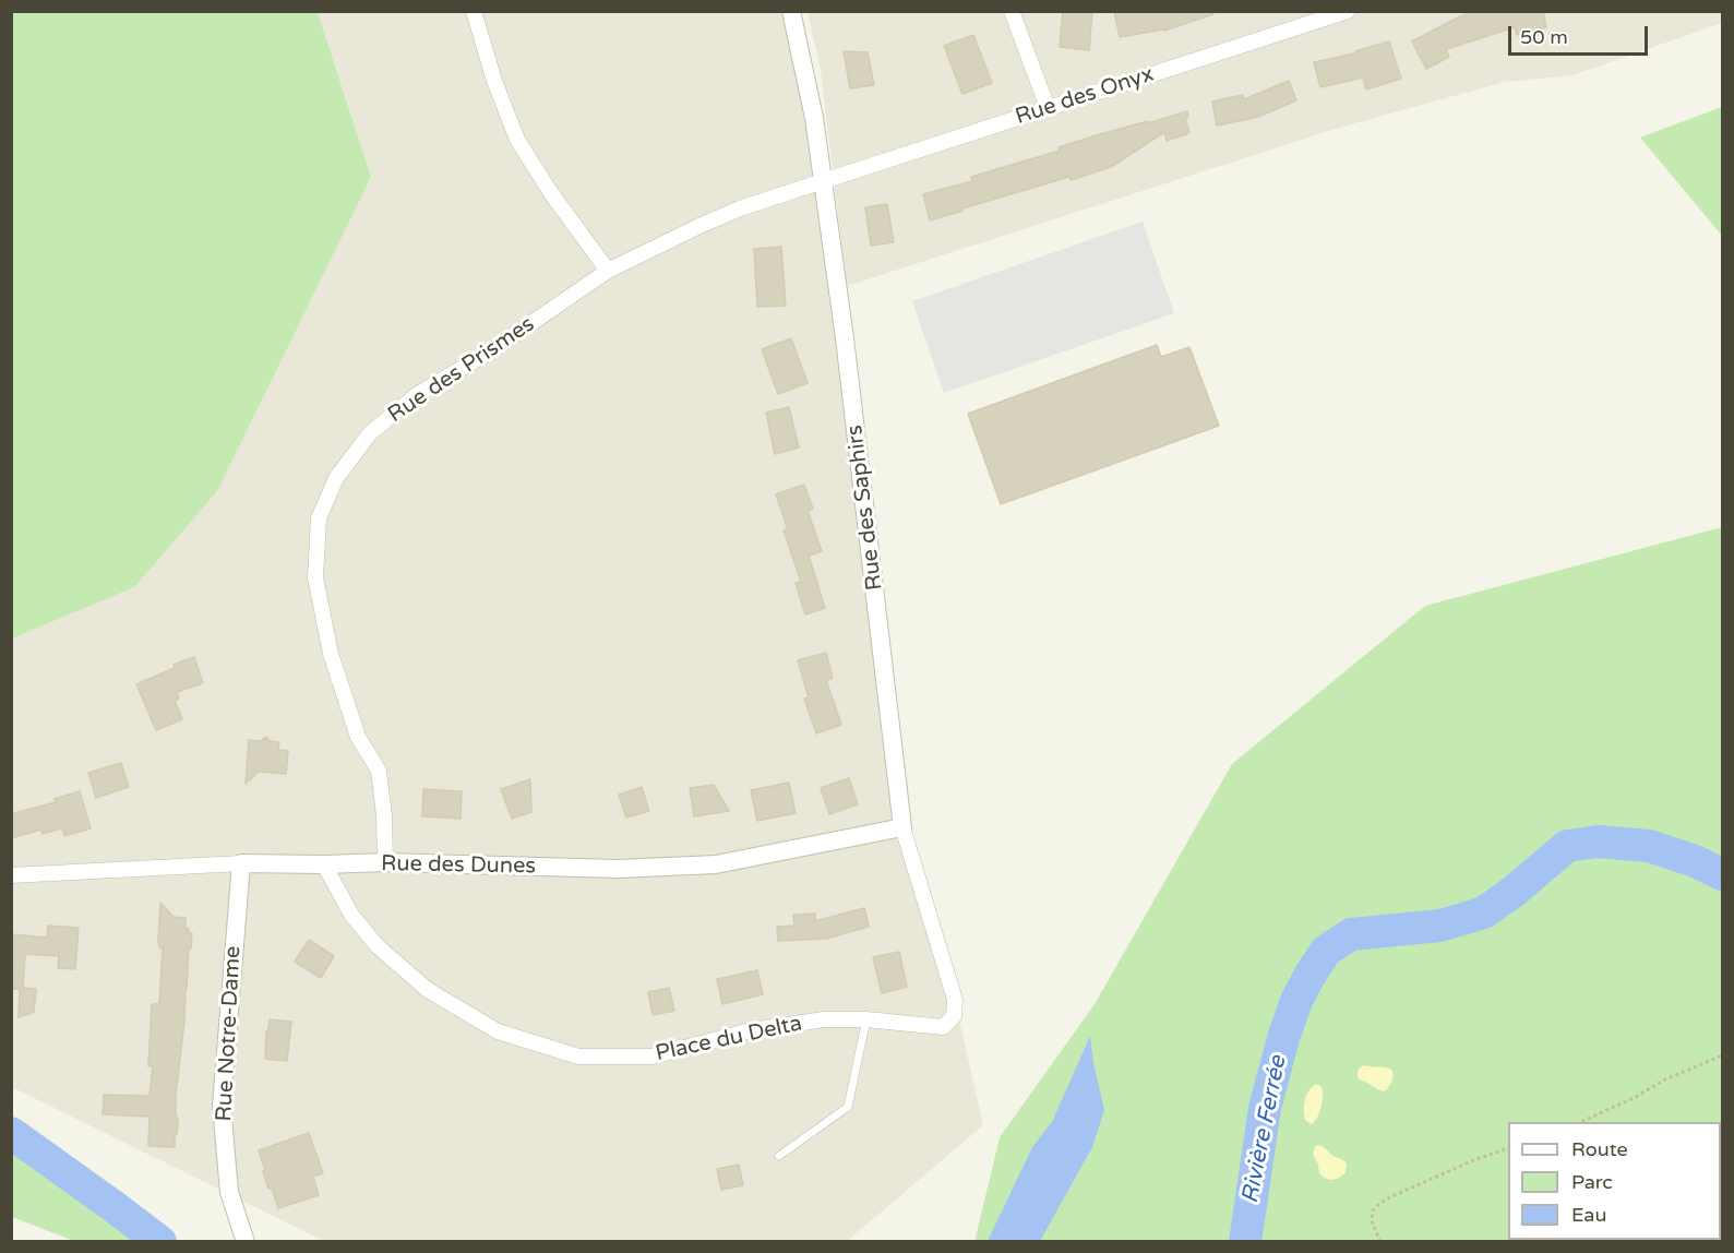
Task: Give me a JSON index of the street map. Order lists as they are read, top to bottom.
{
  "streets": {
    "street": [
      "Rue des Onyx",
      "Rue des Prismes",
      "Rue des Saphirs",
      "Rue des Dunes",
      "Rue Notre-Dame",
      "Place du Delta"
    ]
  },
  "crossings": [
    ["Rue des Onyx", "Rue des Prismes"],
    ["Rue des Onyx", "Rue des Saphirs"],
    ["Rue des Prismes", "Rue des Saphirs"],
    ["Rue des Prismes", "Rue des Dunes"],
    ["Rue des Saphirs", "Rue des Dunes"],
    ["Rue des Saphirs", "Place du Delta"],
    ["Rue des Dunes", "Rue Notre-Dame"],
    ["Rue des Dunes", "Place du Delta"]
  ],
  "water": ["Rivière Ferrée"],
  "legend": ["Route", "Parc", "Eau"],
  "scale_bar": "50 m"
}
